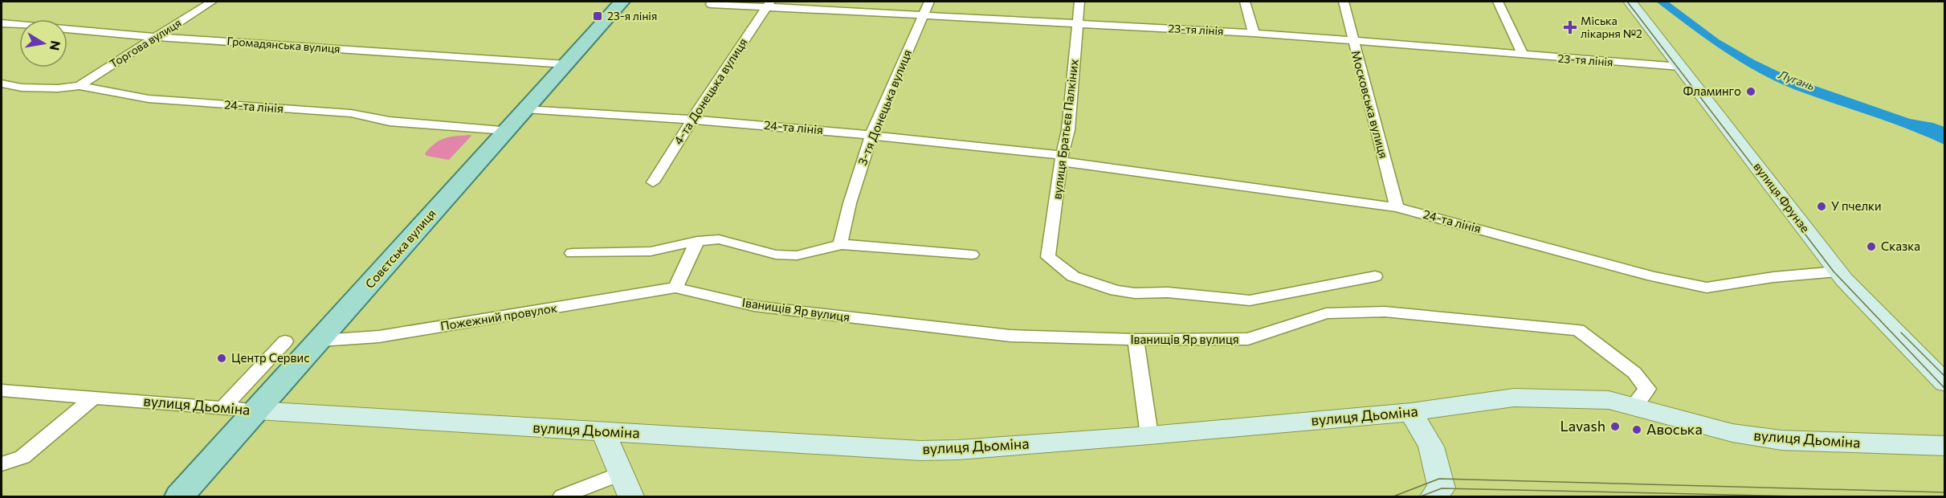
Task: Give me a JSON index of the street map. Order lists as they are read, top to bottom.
{
  "streets": {
    "main road": ["Совєтська вулиця"],
    "street": [
      "23-тя лінія",
      "Торгова вулиця",
      "Громадянська вулиця",
      "4-та Донецька вулиця",
      "Московська вулиця",
      "24-та лінія",
      "3-тя Донецька вулиця",
      "вулиця Братьєв Палкіних",
      "вулиця Фрунзе",
      "Іванищів Яр вулиця",
      "Пожежний провулок",
      "вулиця Дьоміна"
    ]
  },
  "crossings": [
    ["23-тя лінія", "4-та Донецька вулиця"],
    ["23-тя лінія", "Московська вулиця"],
    ["23-тя лінія", "3-тя Донецька вулиця"],
    ["23-тя лінія", "вулиця Братьєв Палкіних"],
    ["23-тя лінія", "вулиця Фрунзе"],
    ["Торгова вулиця", "Громадянська вулиця"],
    ["Торгова вулиця", "24-та лінія"],
    ["Громадянська вулиця", "Совєтська вулиця"],
    ["4-та Донецька вулиця", "24-та лінія"],
    ["Московська вулиця", "24-та лінія"],
    ["24-та лінія", "3-тя Донецька вулиця"],
    ["24-та лінія", "вулиця Братьєв Палкіних"],
    ["24-та лінія", "вулиця Фрунзе"],
    ["24-та лінія", "Совєтська вулиця"],
    ["Совєтська вулиця", "Пожежний провулок"],
    ["Совєтська вулиця", "вулиця Дьоміна"],
    ["Іванищів Яр вулиця", "Пожежний провулок"],
    ["Іванищів Яр вулиця", "вулиця Дьоміна"]
  ],
  "water": ["Лугань"],
  "places": {
    "transit": ["23-я лінія"],
    "health": ["Міська лікарня №2"],
    "other": [
      "Фламинго",
      "У пчелки",
      "Сказка",
      "Центр Сервис",
      "Lavash",
      "Авоська"
    ]
  },
  "north": "right"
}
